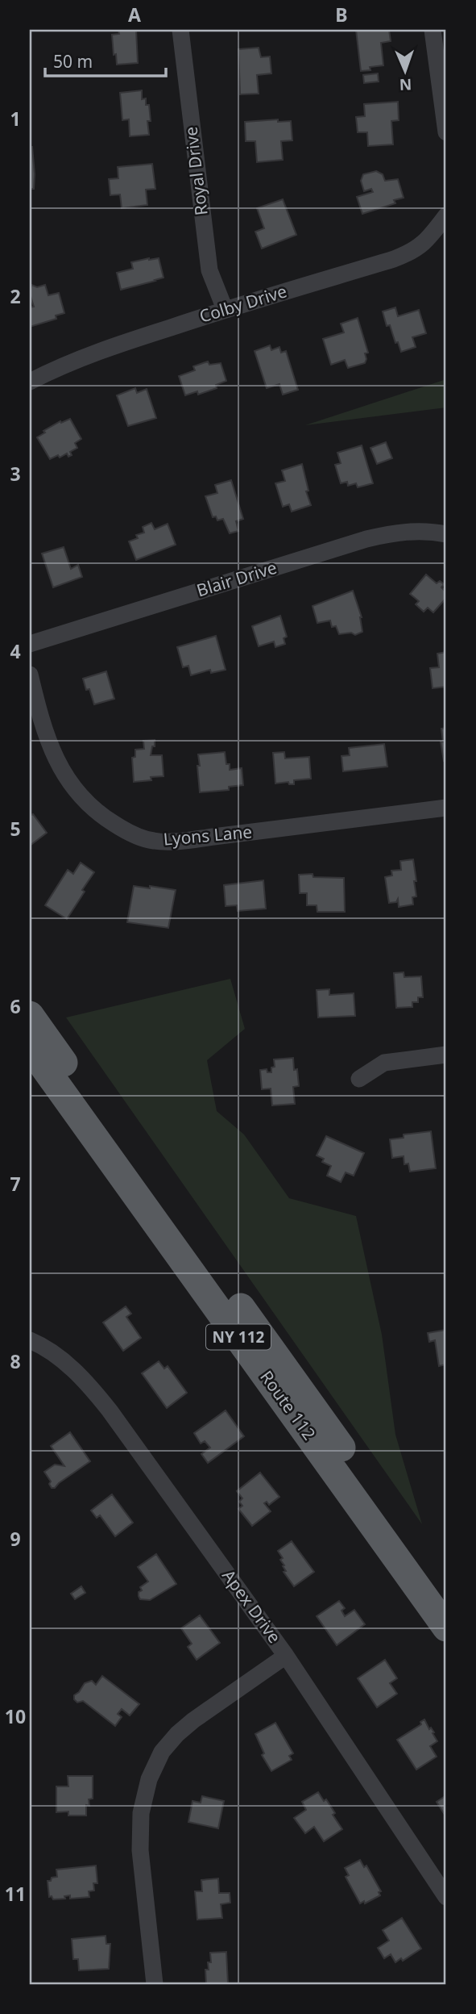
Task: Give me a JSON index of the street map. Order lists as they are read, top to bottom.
{
  "streets": {
    "main road": ["NY 112", "Route 112"],
    "street": [
      "Royal Drive",
      "Colby Drive",
      "Blair Drive",
      "Lyons Lane",
      "Apex Drive"
    ]
  },
  "crossings": [
    ["Royal Drive", "Colby Drive"]
  ],
  "scale_bar": "50 m",
  "north": "bottom",
  "grid": {
    "columns": ["A", "B"],
    "rows": [
      "1",
      "2",
      "3",
      "4",
      "5",
      "6",
      "7",
      "8",
      "9",
      "10",
      "11"
    ]
  }
}
